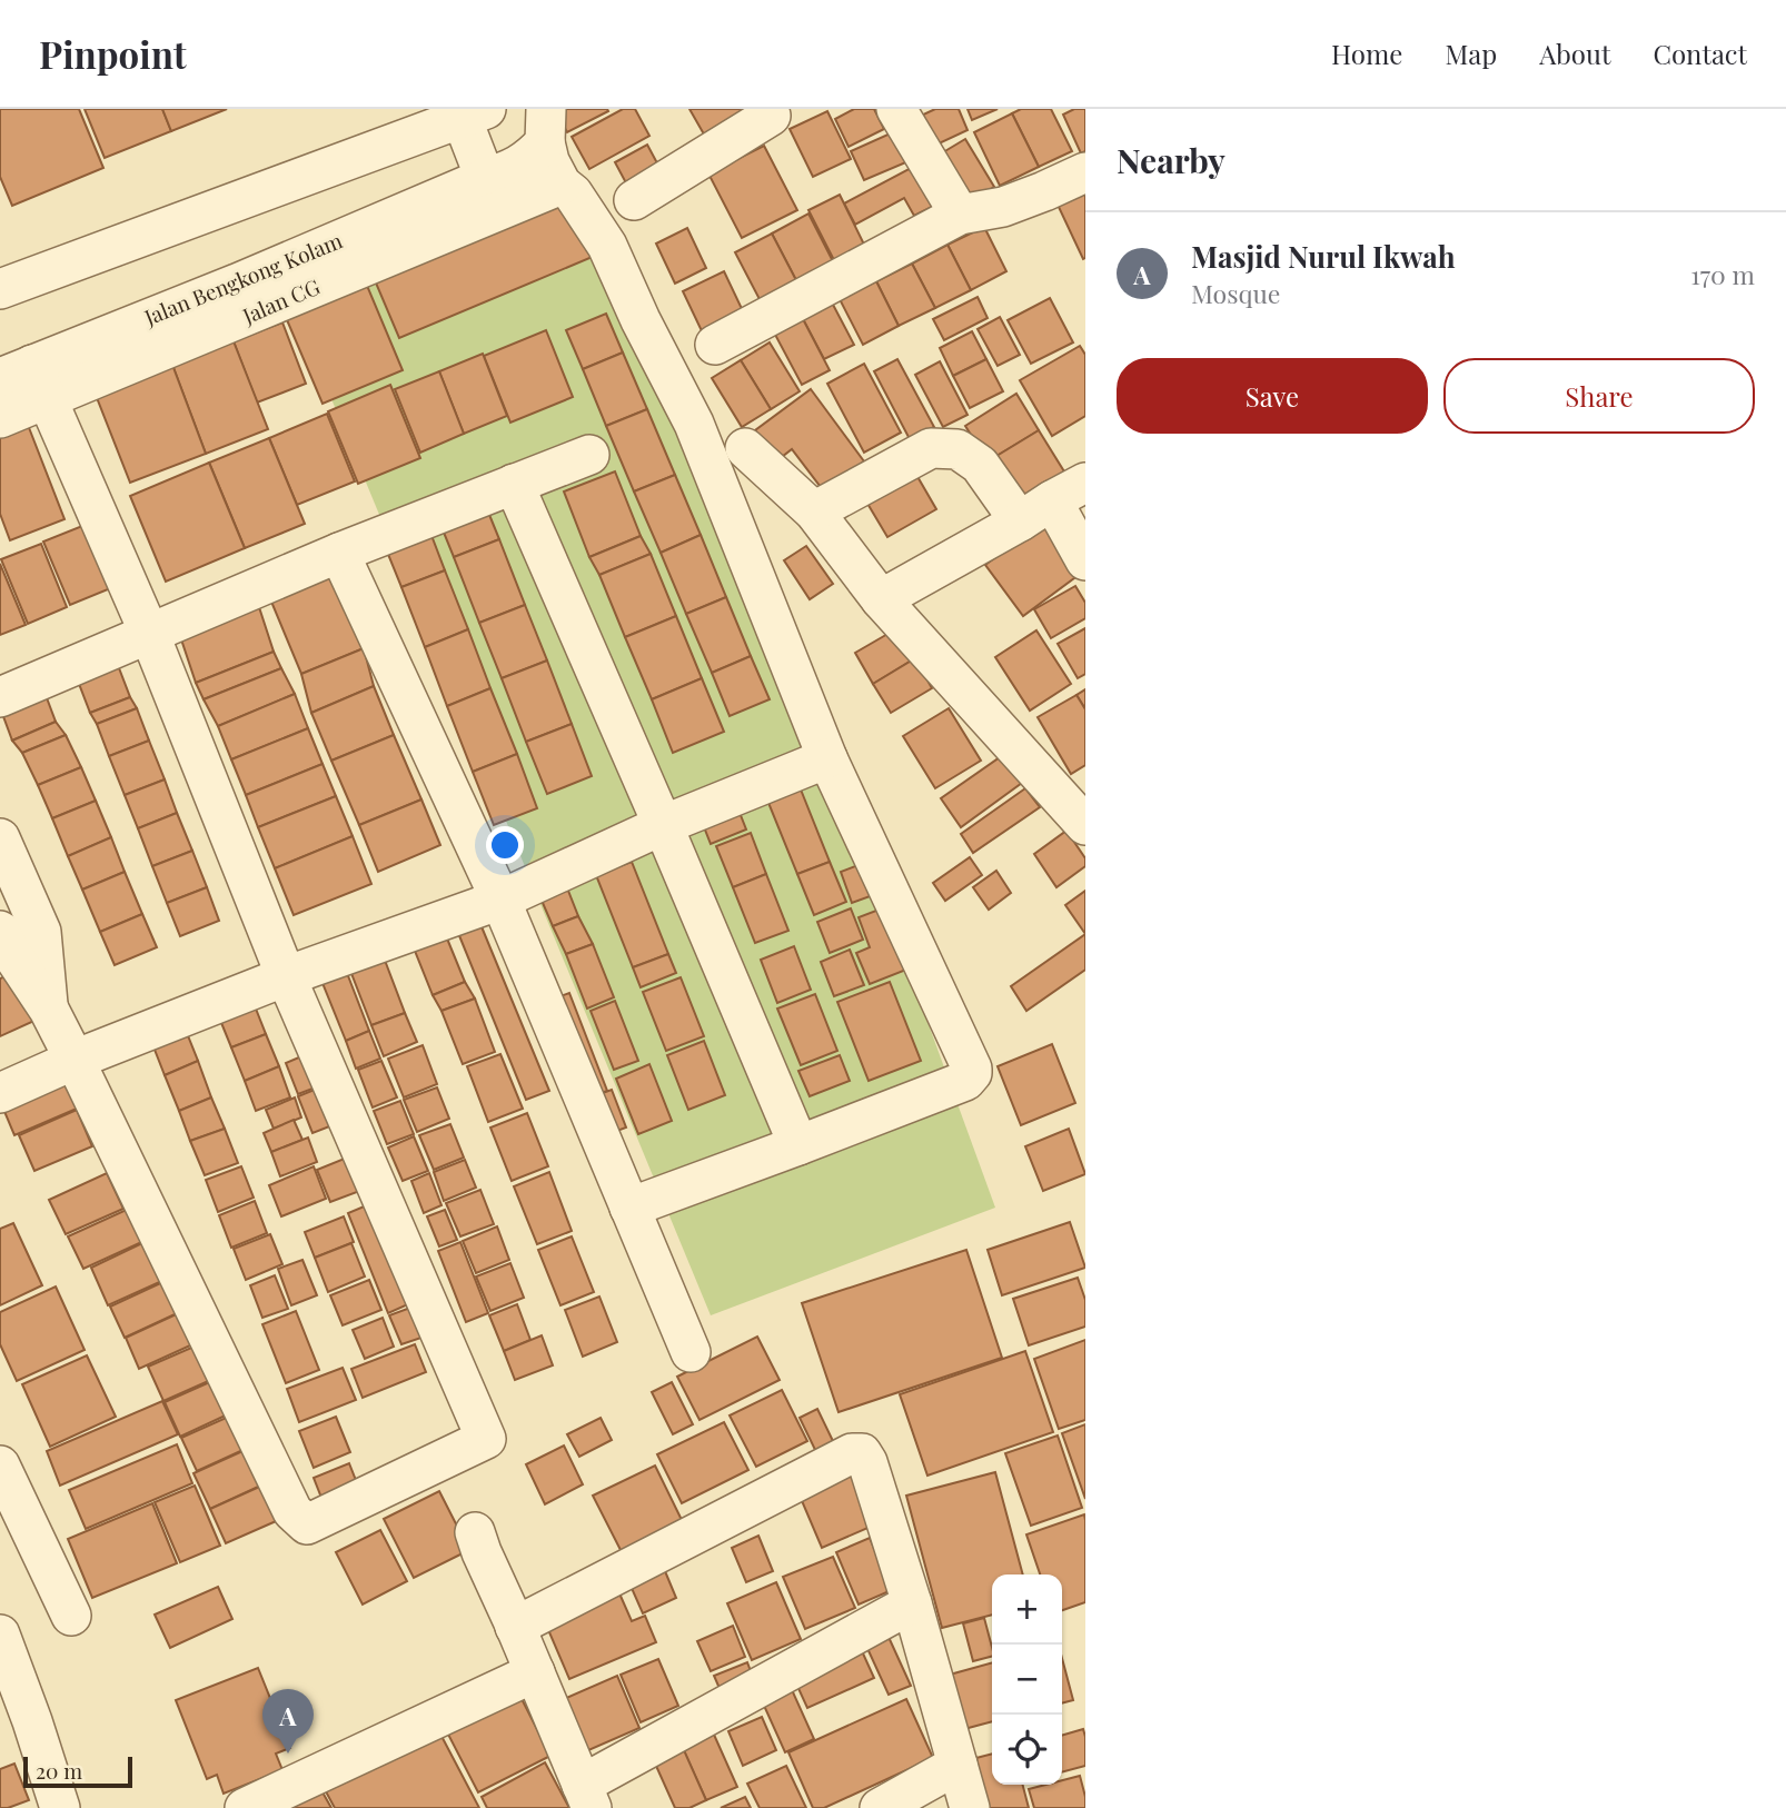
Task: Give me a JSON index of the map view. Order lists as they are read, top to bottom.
{
  "streets": {
    "street": ["Jalan Bengkong Kolam", "Jalan CG"]
  },
  "crossings": [
    ["Jalan Bengkong Kolam", "Jalan CG"]
  ],
  "scale_bar": "20 m",
  "page": {
    "header": "Pinpoint",
    "nav": [
      "Home",
      "Map",
      "About",
      "Contact"
    ],
    "heading": "Nearby",
    "list": [
      {
        "mark": "A",
        "name": "Masjid Nurul Ikwah",
        "note": "Mosque",
        "value": "170 m"
      }
    ],
    "buttons": ["Save", "Share"],
    "map_buttons": ["+", "−"],
    "pins": "A",
    "scale": "20 m"
  }
}
